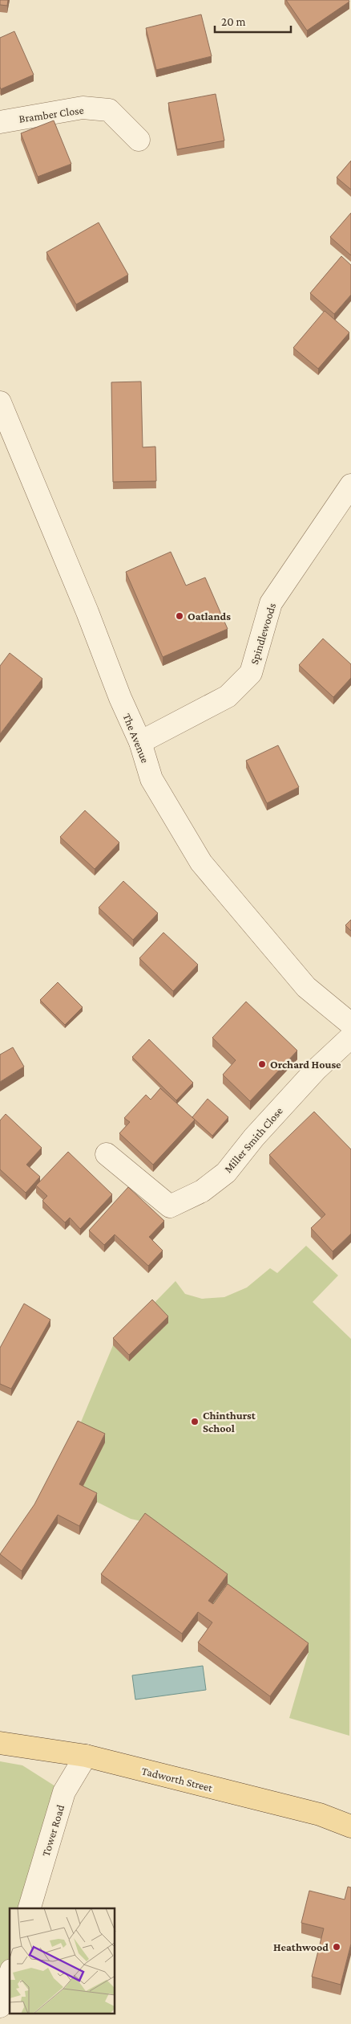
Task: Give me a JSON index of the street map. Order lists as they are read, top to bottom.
{
  "streets": {
    "main road": ["Tadworth Street"],
    "street": [
      "Bramber Close",
      "Spindlewoods",
      "The Avenue",
      "Miller Smith Close",
      "Tower Road"
    ]
  },
  "crossings": [
    ["Spindlewoods", "The Avenue"],
    ["Tadworth Street", "Tower Road"]
  ],
  "places": [
    "Oatlands",
    "Orchard House",
    "Chinthurst School",
    "Heathwood"
  ],
  "scale_bar": "20 m"
}
